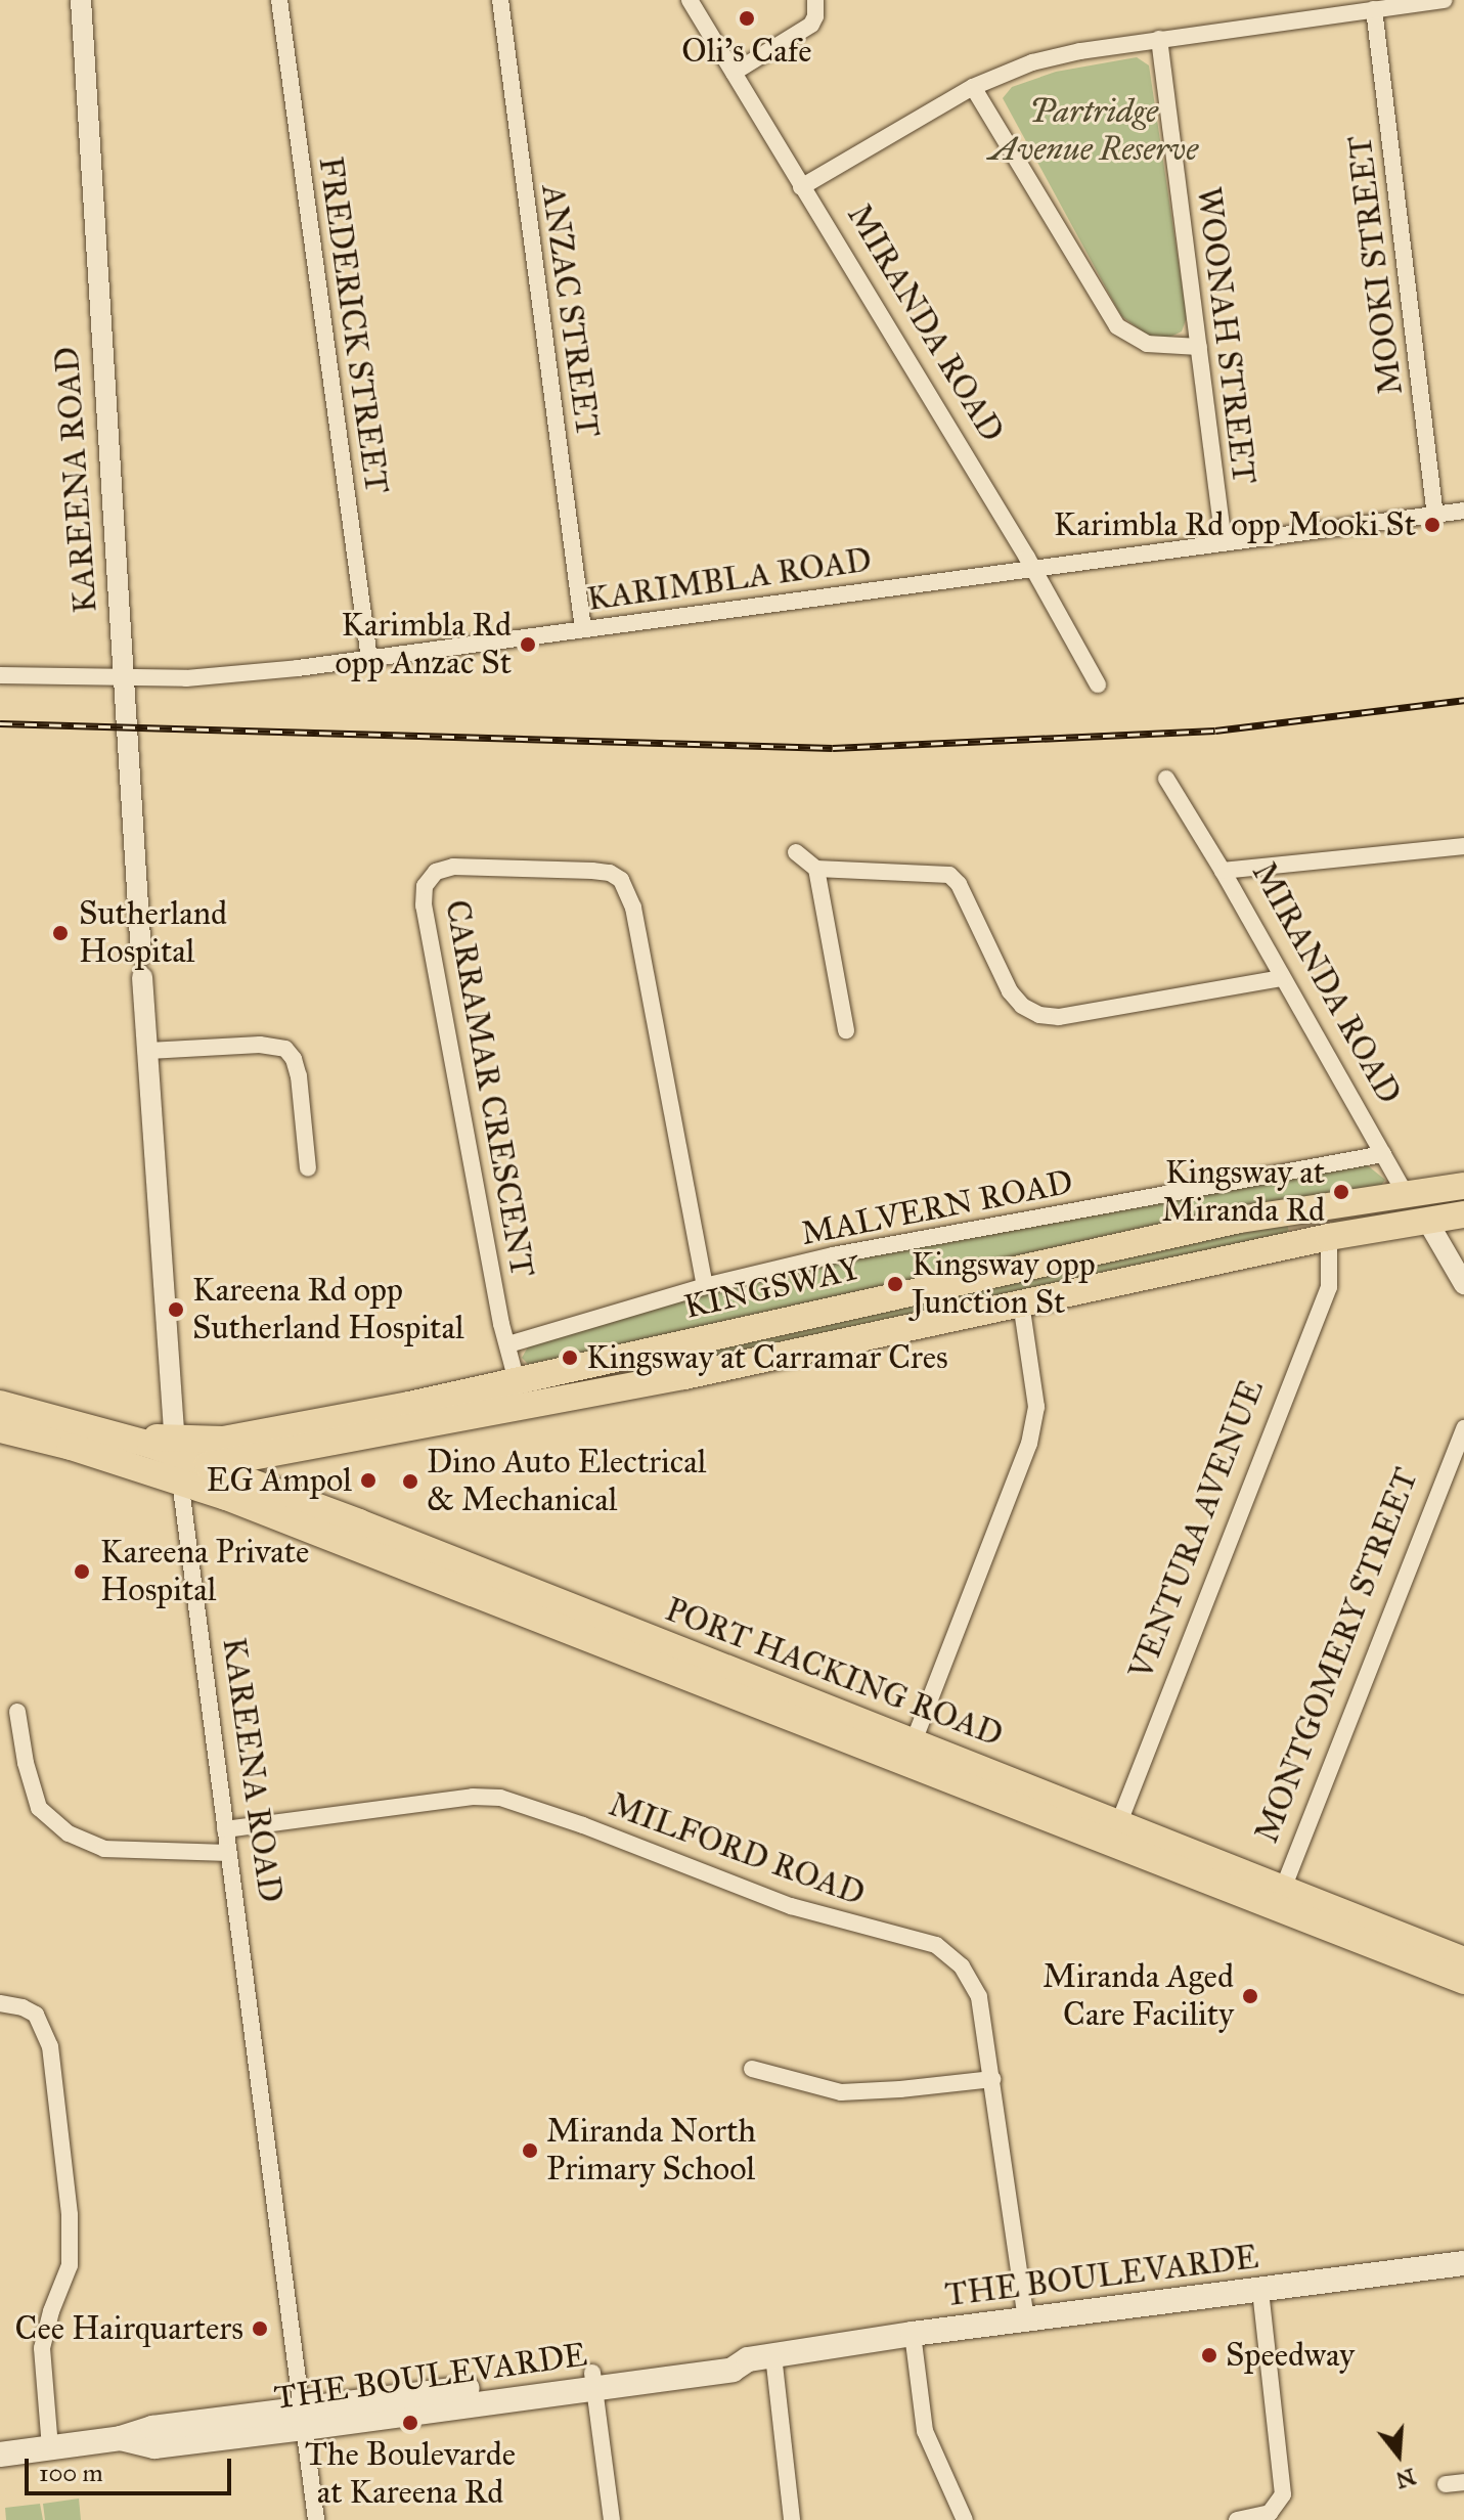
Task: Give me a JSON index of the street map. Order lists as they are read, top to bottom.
{
  "streets": {
    "main road": [
      "MIRANDA ROAD",
      "KINGSWAY",
      "PORT HACKING ROAD",
      "THE BOULEVARDE"
    ],
    "street": [
      "MOOKI STREET",
      "ANZAC STREET",
      "FREDERICK STREET",
      "WOONAH STREET",
      "KAREENA ROAD",
      "KARIMBLA ROAD",
      "CARRAMAR CRESCENT",
      "MALVERN ROAD",
      "VENTURA AVENUE",
      "MONTGOMERY STREET",
      "MILFORD ROAD"
    ]
  },
  "crossings": [
    ["MOOKI STREET", "KARIMBLA ROAD"],
    ["ANZAC STREET", "KARIMBLA ROAD"],
    ["MIRANDA ROAD", "KARIMBLA ROAD"],
    ["MIRANDA ROAD", "MALVERN ROAD"],
    ["MIRANDA ROAD", "KINGSWAY"],
    ["FREDERICK STREET", "KARIMBLA ROAD"],
    ["WOONAH STREET", "KARIMBLA ROAD"],
    ["KAREENA ROAD", "KARIMBLA ROAD"],
    ["KAREENA ROAD", "KINGSWAY"],
    ["KAREENA ROAD", "PORT HACKING ROAD"],
    ["KAREENA ROAD", "MILFORD ROAD"],
    ["KAREENA ROAD", "THE BOULEVARDE"],
    ["CARRAMAR CRESCENT", "MALVERN ROAD"],
    ["CARRAMAR CRESCENT", "KINGSWAY"],
    ["KINGSWAY", "VENTURA AVENUE"],
    ["KINGSWAY", "PORT HACKING ROAD"],
    ["VENTURA AVENUE", "PORT HACKING ROAD"],
    ["MONTGOMERY STREET", "PORT HACKING ROAD"],
    ["MILFORD ROAD", "THE BOULEVARDE"]
  ],
  "parks": ["Partridge Avenue Reserve"],
  "places": [
    "Oli's Cafe",
    "Karimbla Rd opp Mooki St",
    "Karimbla Rd opp Anzac St",
    "Sutherland Hospital",
    "Kingsway at Miranda Rd",
    "Kingsway opp Junction St",
    "Kareena Rd opp Sutherland Hospital",
    "Kingsway at Carramar Cres",
    "EG Ampol",
    "Dino Auto Electrical & Mechanical",
    "Kareena Private Hospital",
    "Miranda Aged Care Facility",
    "Miranda North Primary School",
    "Cee Hairquarters",
    "Speedway",
    "The Boulevarde at Kareena Rd"
  ],
  "scale_bar": "100 m",
  "north": "bottom"
}
